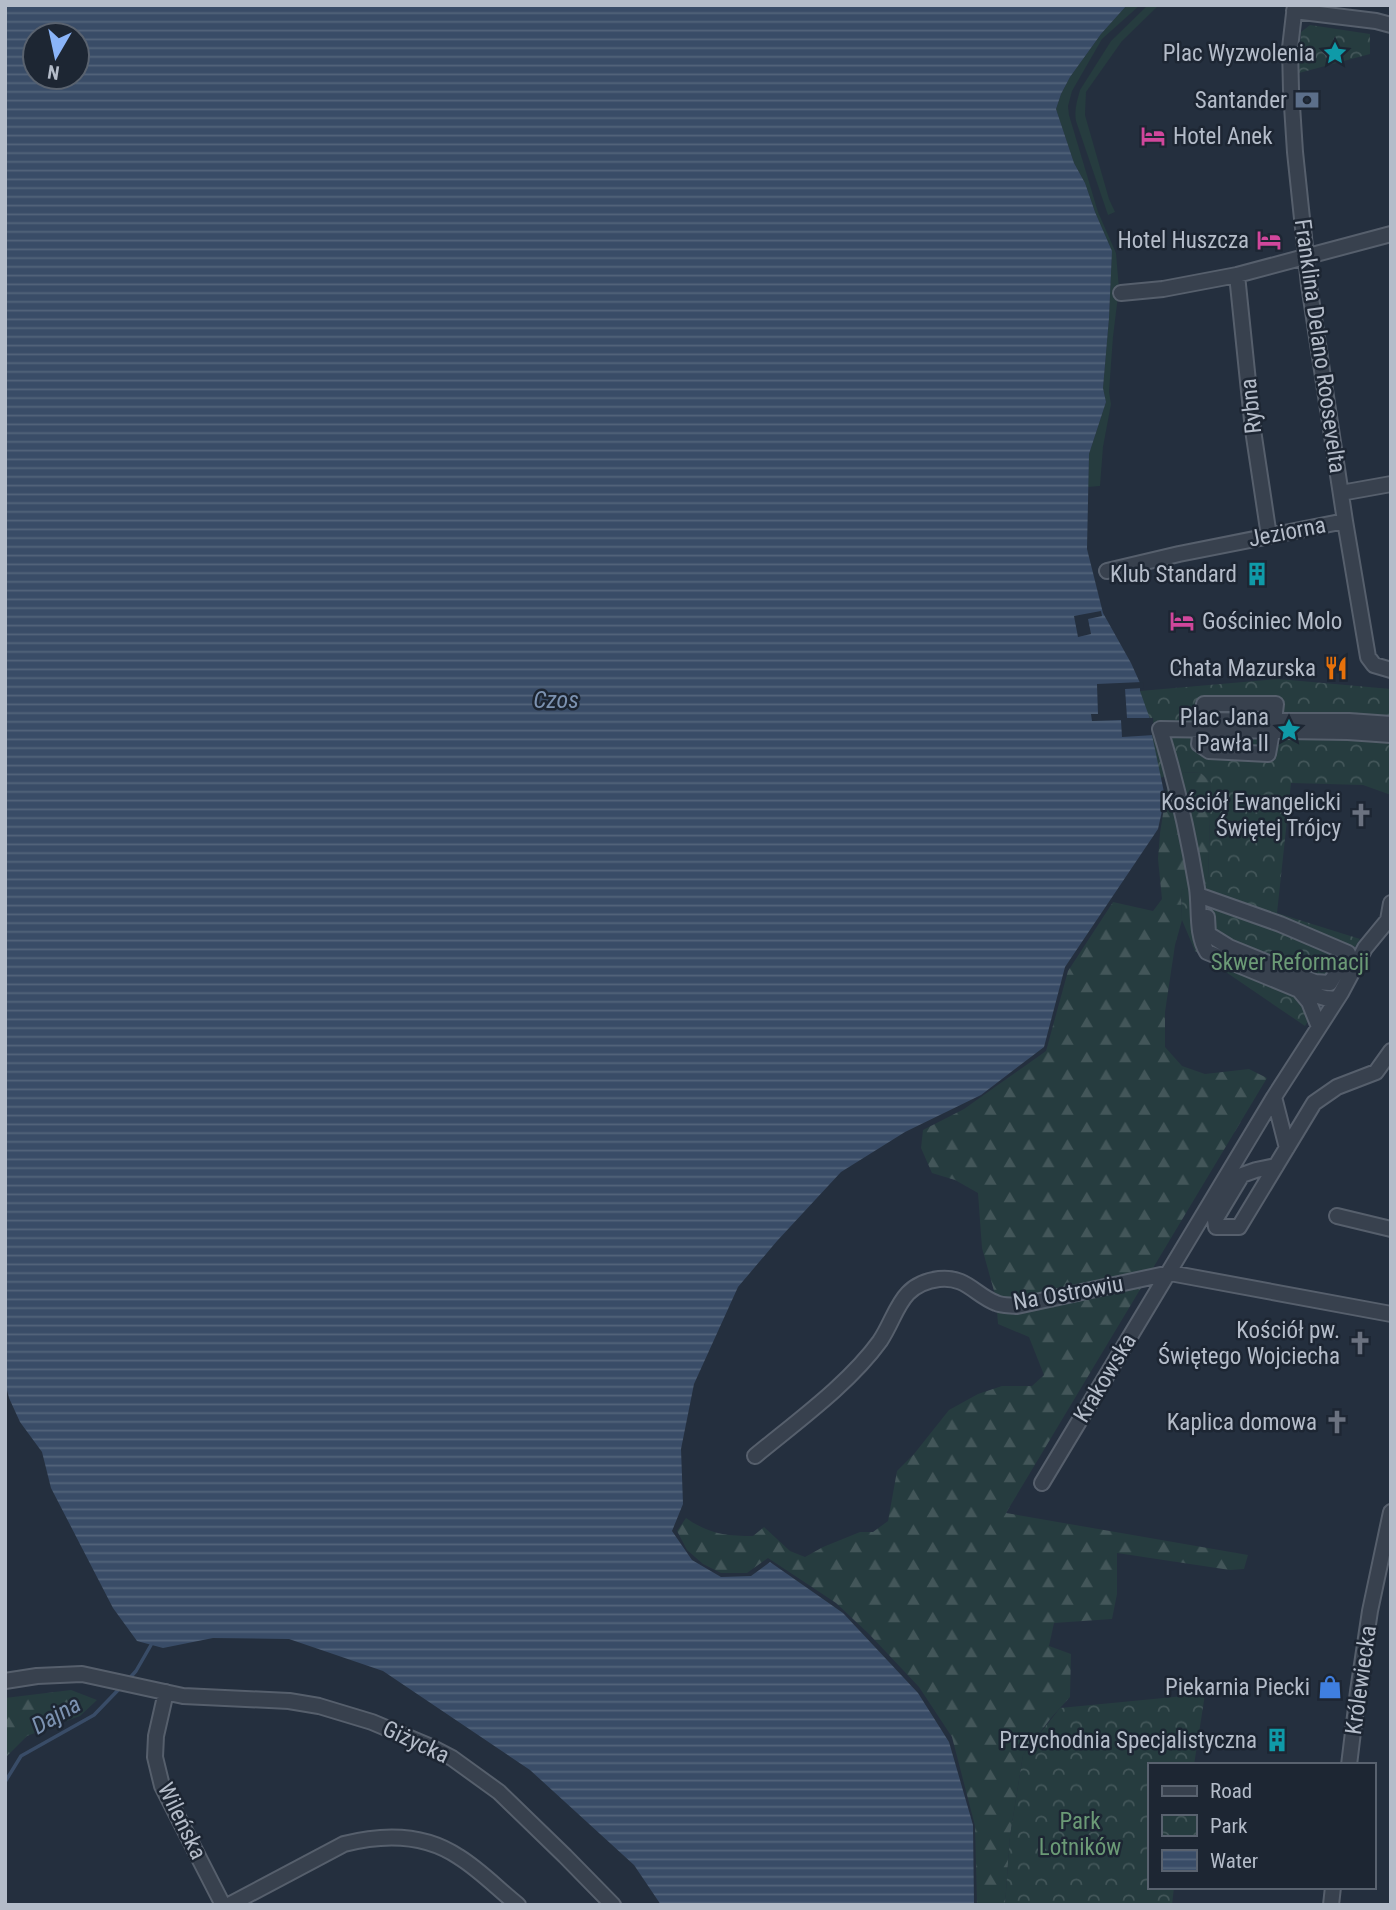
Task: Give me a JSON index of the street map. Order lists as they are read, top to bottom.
{
  "streets": {
    "street": [
      "Franklina Delano Roosevelta",
      "Rybna",
      "Jeziorna",
      "Na Ostrowiu",
      "Krakowska",
      "Królewiecka",
      "Giżycka",
      "Wileńska"
    ]
  },
  "crossings": [
    ["Franklina Delano Roosevelta", "Jeziorna"],
    ["Rybna", "Jeziorna"],
    ["Na Ostrowiu", "Krakowska"],
    ["Giżycka", "Wileńska"]
  ],
  "water": ["Czos", "Dajna"],
  "parks": ["Skwer Reformacji", "Park Lotników"],
  "places": {
    "place": ["Plac Wyzwolenia", "Plac Jana Pawła II"],
    "bank": ["Santander"],
    "hotel": ["Hotel Anek", "Hotel Huszcza", "Gościniec Molo"],
    "building": ["Klub Standard", "Przychodnia Specjalistyczna"],
    "restaurant": ["Chata Mazurska"],
    "church": ["Kościół Ewangelicki Świętej Trójcy", "Kościół pw. Świętego Wojciecha", "Kaplica domowa"],
    "shop": ["Piekarnia Piecki"]
  },
  "legend": ["Road", "Park", "Water"],
  "north": "bottom"
}
